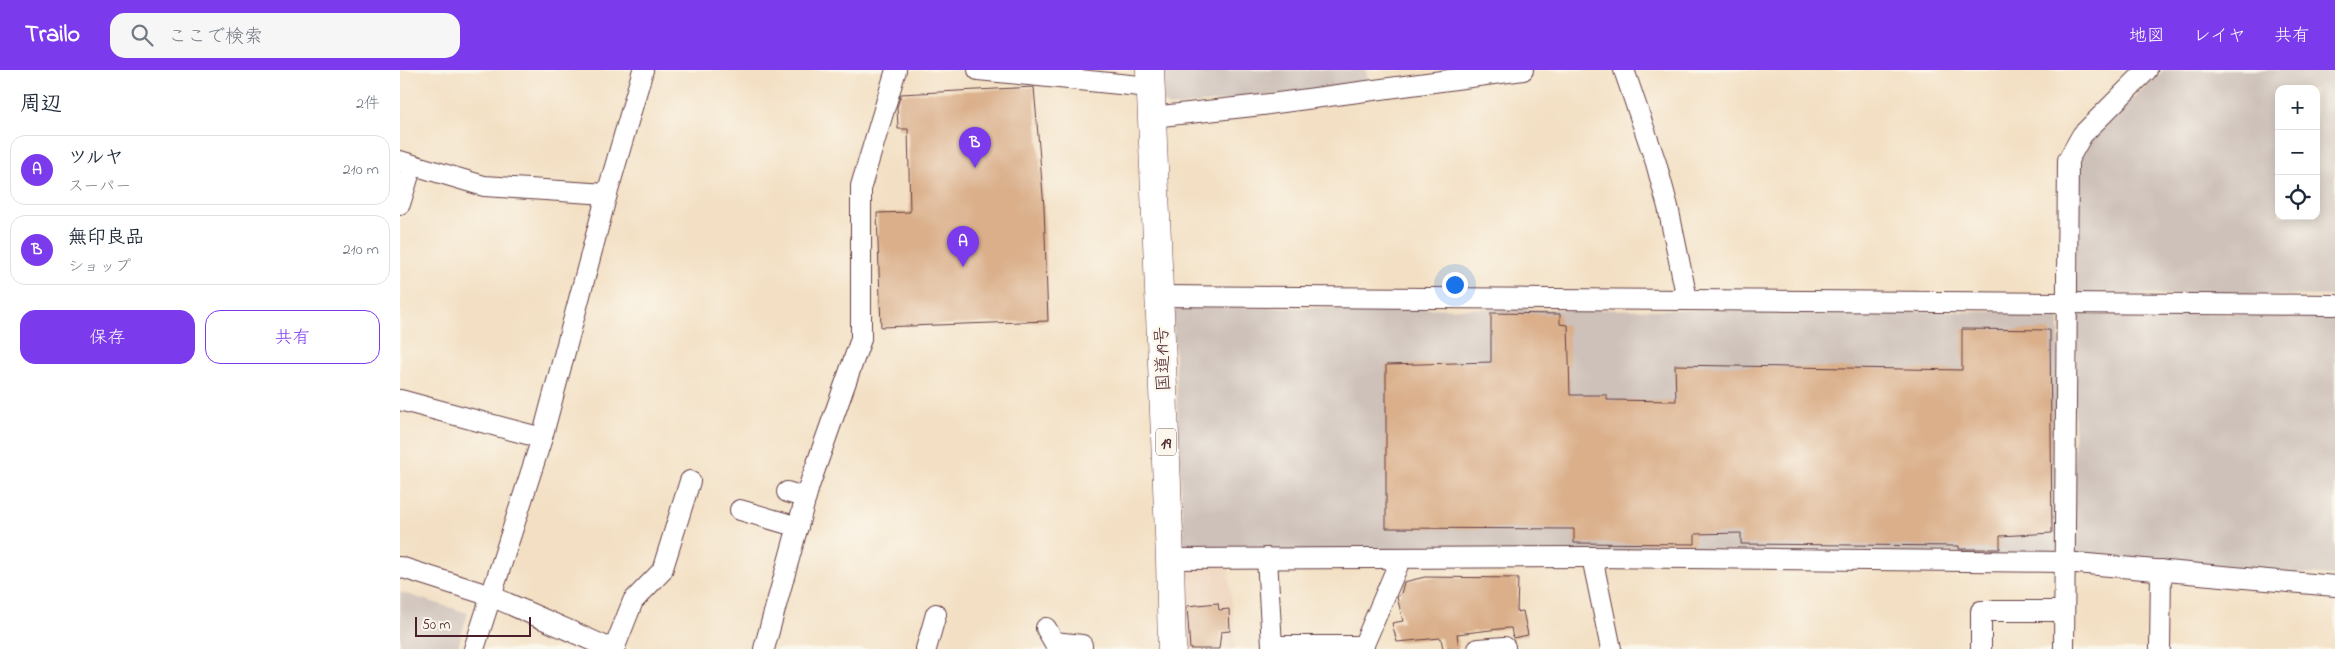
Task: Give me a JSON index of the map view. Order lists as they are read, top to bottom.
{
  "streets": {
    "highway": ["国道19号", "19"]
  },
  "scale_bar": "50 m",
  "page": {
    "header": "Trailo",
    "search": "ここで検索",
    "nav": ["地図", "レイヤ", "共有"],
    "heading": ["周辺", "2件"],
    "map_buttons": ["+", "−"],
    "pins": ["B", "A"],
    "list": [
      {
        "mark": "A",
        "name": "ツルヤ",
        "note": "スーパー",
        "value": "210 m"
      },
      {
        "mark": "B",
        "name": "無印良品",
        "note": "ショップ",
        "value": "210 m"
      }
    ],
    "buttons": ["保存", "共有"],
    "scale": "50 m"
  }
}
